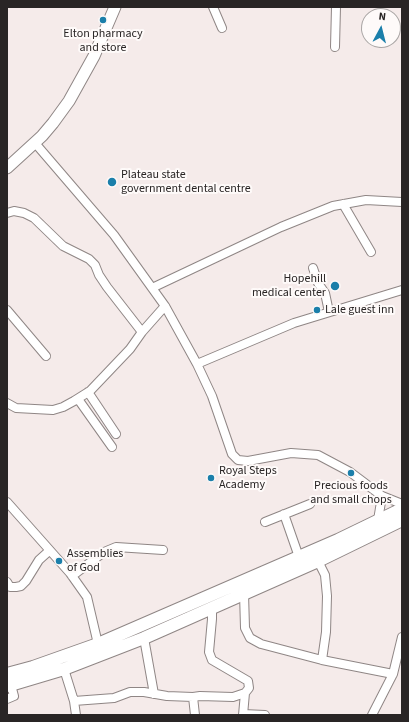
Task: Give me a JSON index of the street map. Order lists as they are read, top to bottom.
{
  "places": [
    "Elton pharmacy and store",
    "Plateau state government dental centre",
    "Hopehill medical center",
    "Lale guest inn",
    "Precious foods and small chops",
    "Royal Steps Academy",
    "Assemblies of God"
  ],
  "north": "top"
}
